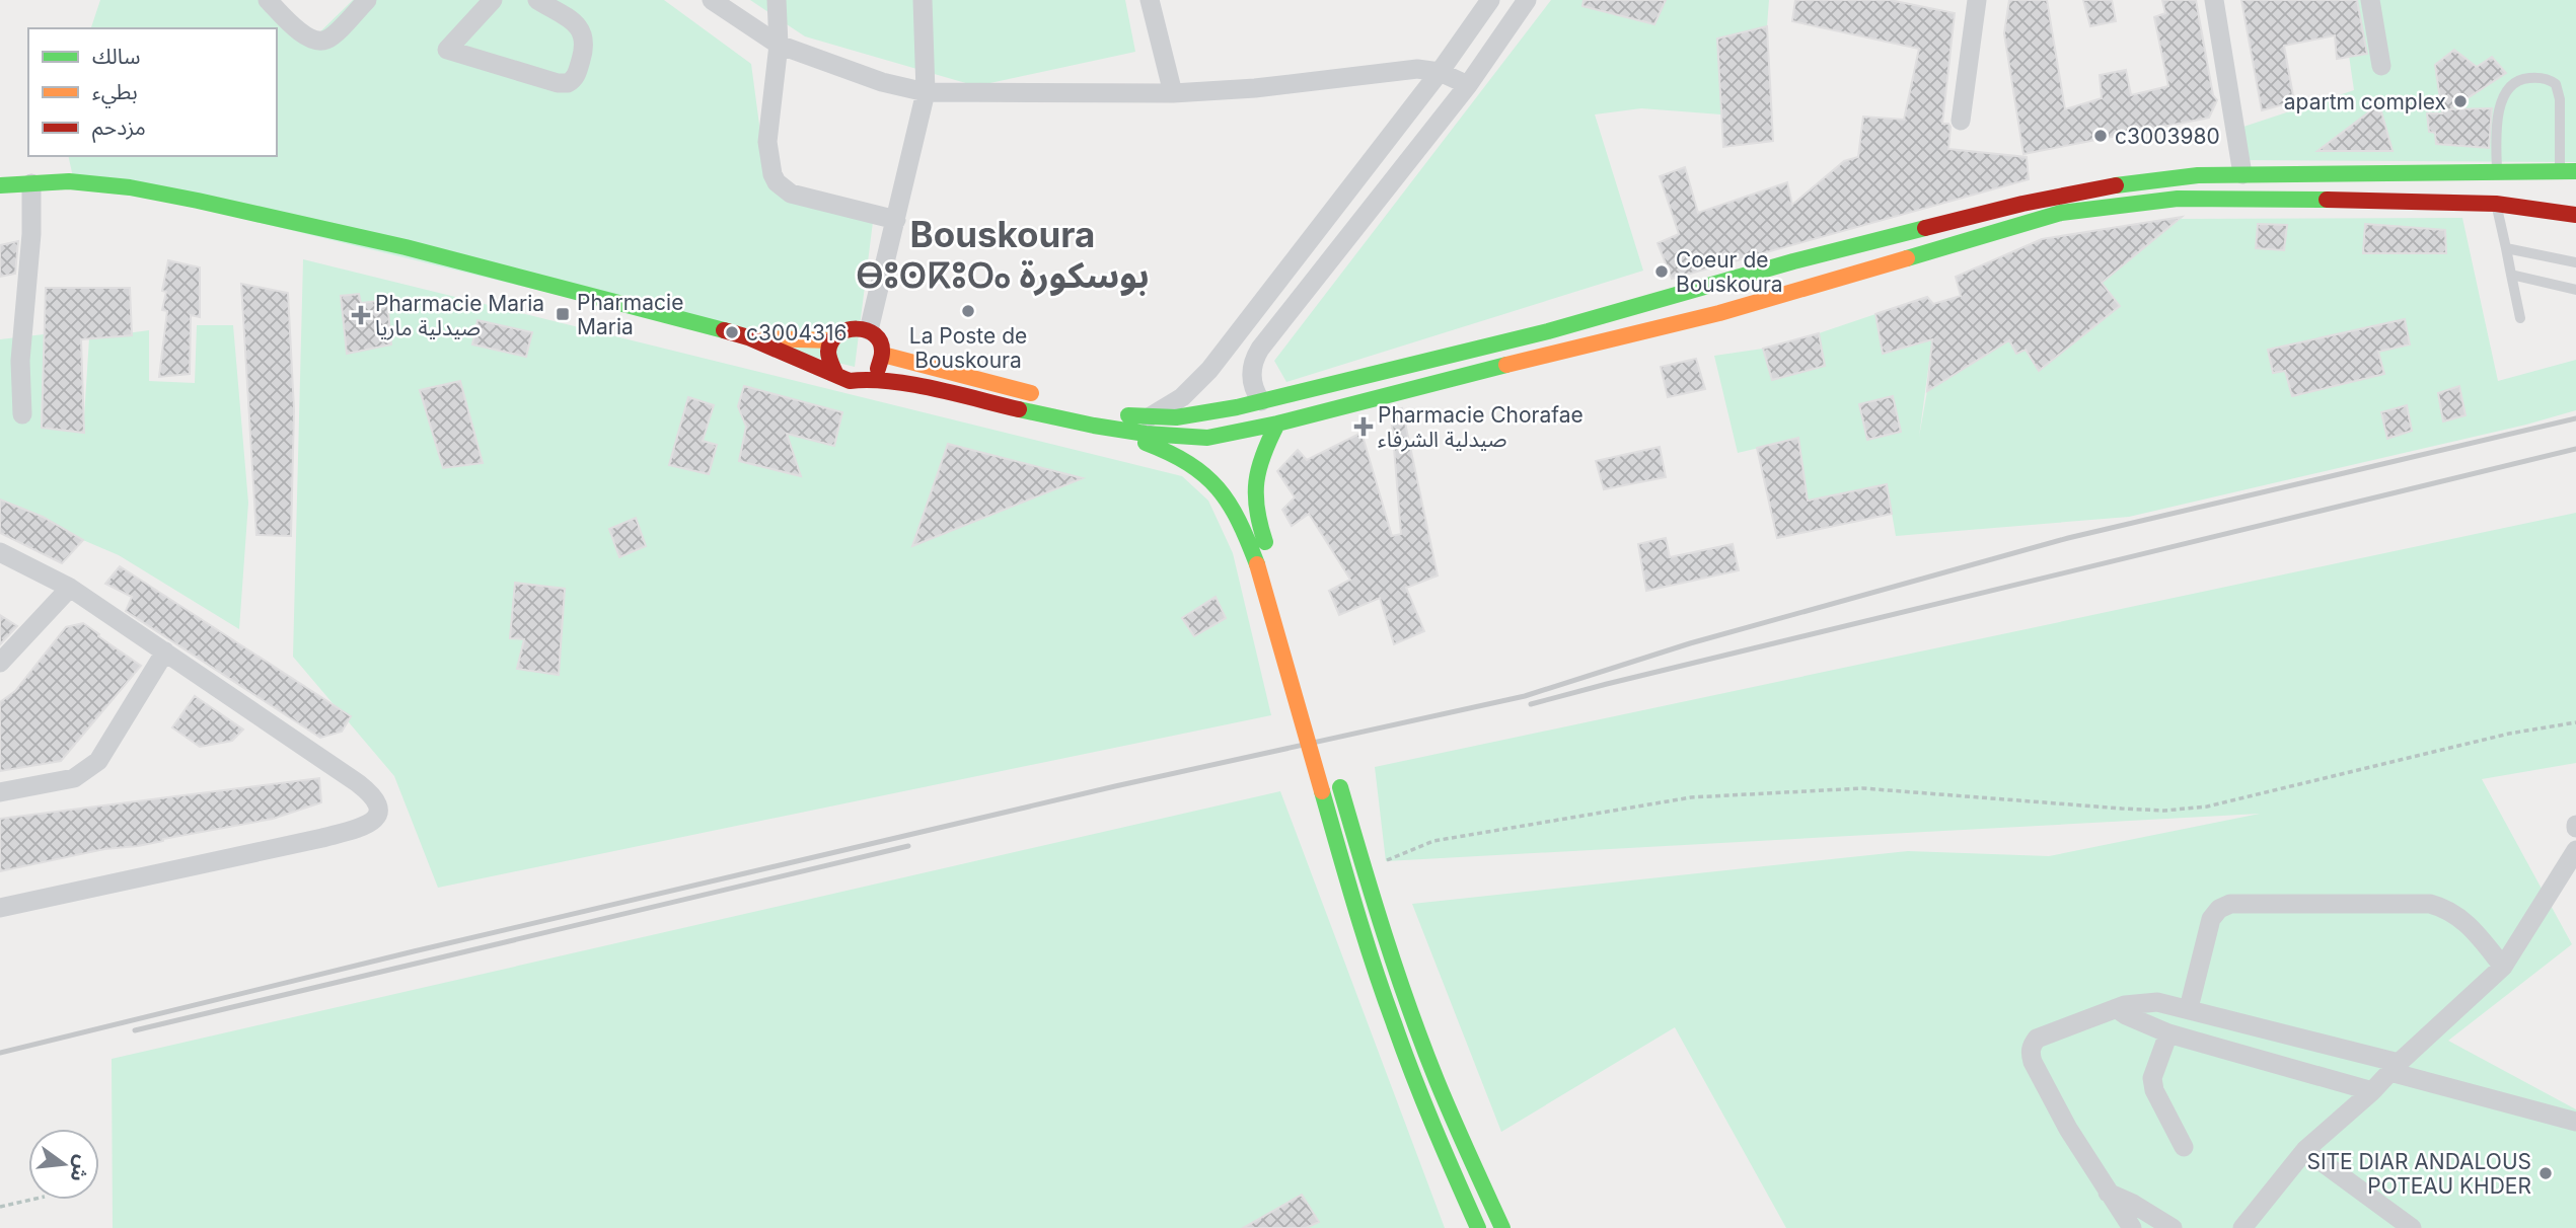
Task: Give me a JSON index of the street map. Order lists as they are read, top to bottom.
{
  "districts": ["Bouskoura ⴱⵓⵙⴽⵓⵔⴰ بوسكورة"],
  "places": {
    "other": [
      "apartm complex",
      "c3003980",
      "Coeur de Bouskoura",
      "La Poste de Bouskoura",
      "c3004316",
      "SITE DIAR ANDALOUS POTEAU KHDER"
    ],
    "transit": ["Pharmacie Maria"],
    "health": ["Pharmacie Maria صيدلية ماريا", "Pharmacie Chorafae صيدلية الشرفاء"]
  },
  "legend": ["سالك", "بطيء", "مزدحم"],
  "north": "right"
}
